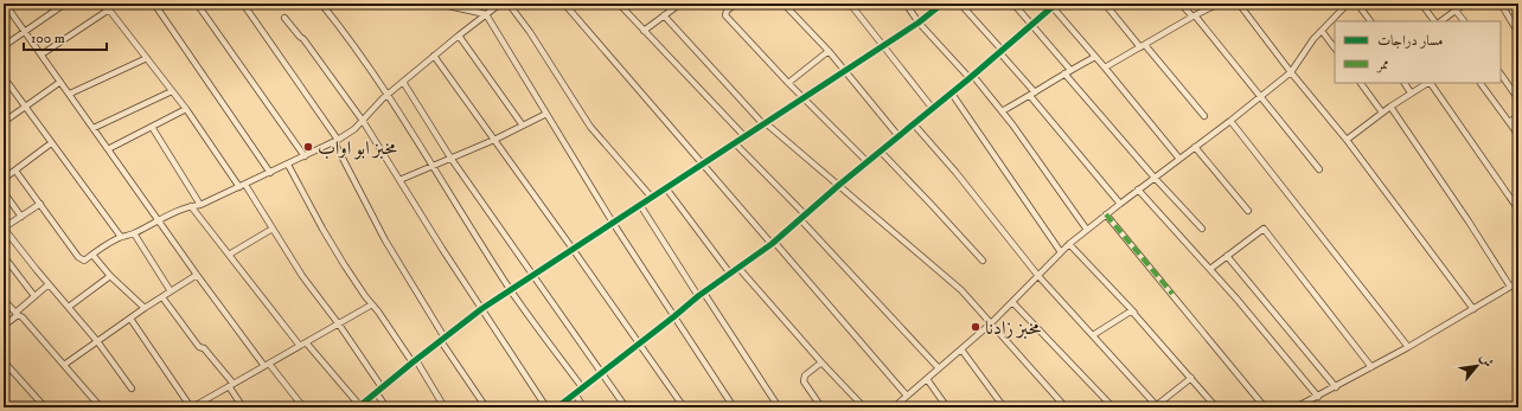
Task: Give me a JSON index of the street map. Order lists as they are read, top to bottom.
{
  "places": ["مخبز ابو اواب", "مخبز زادنا"],
  "legend": ["مسار دراجات", "ممر"],
  "scale_bar": "100 m",
  "north": "top right"
}
